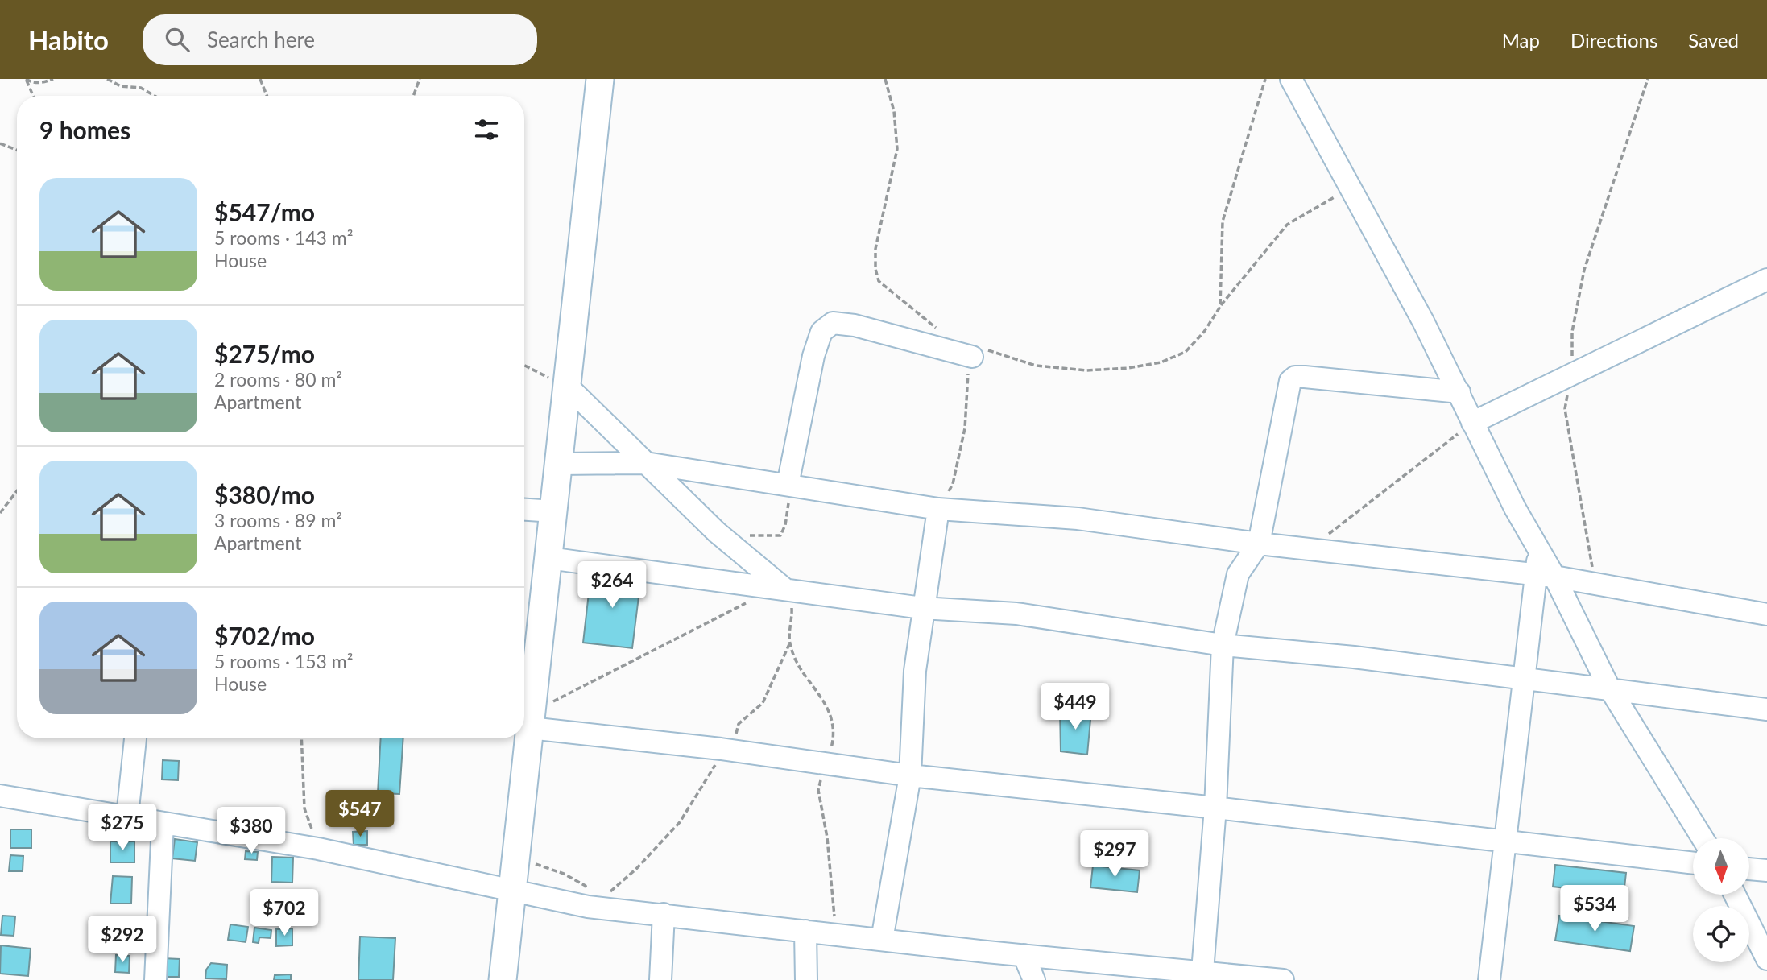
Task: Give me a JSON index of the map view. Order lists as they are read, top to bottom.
{
  "north": "bottom",
  "page": {
    "header": "Habito",
    "search": "Search here",
    "nav": ["Map", "Directions", "Saved"],
    "heading": "9 homes",
    "list": [
      {
        "name": "$547/mo",
        "note": "5 rooms · 143 m² · House"
      },
      {
        "name": "$275/mo",
        "note": "2 rooms · 80 m² · Apartment"
      },
      {
        "name": "$380/mo",
        "note": "3 rooms · 89 m² · Apartment"
      },
      {
        "name": "$702/mo",
        "note": "5 rooms · 153 m² · House"
      }
    ],
    "price": [
      "$264",
      "$449",
      "$547",
      "$275",
      "$380",
      "$297",
      "$534",
      "$702",
      "$292"
    ]
  }
}
